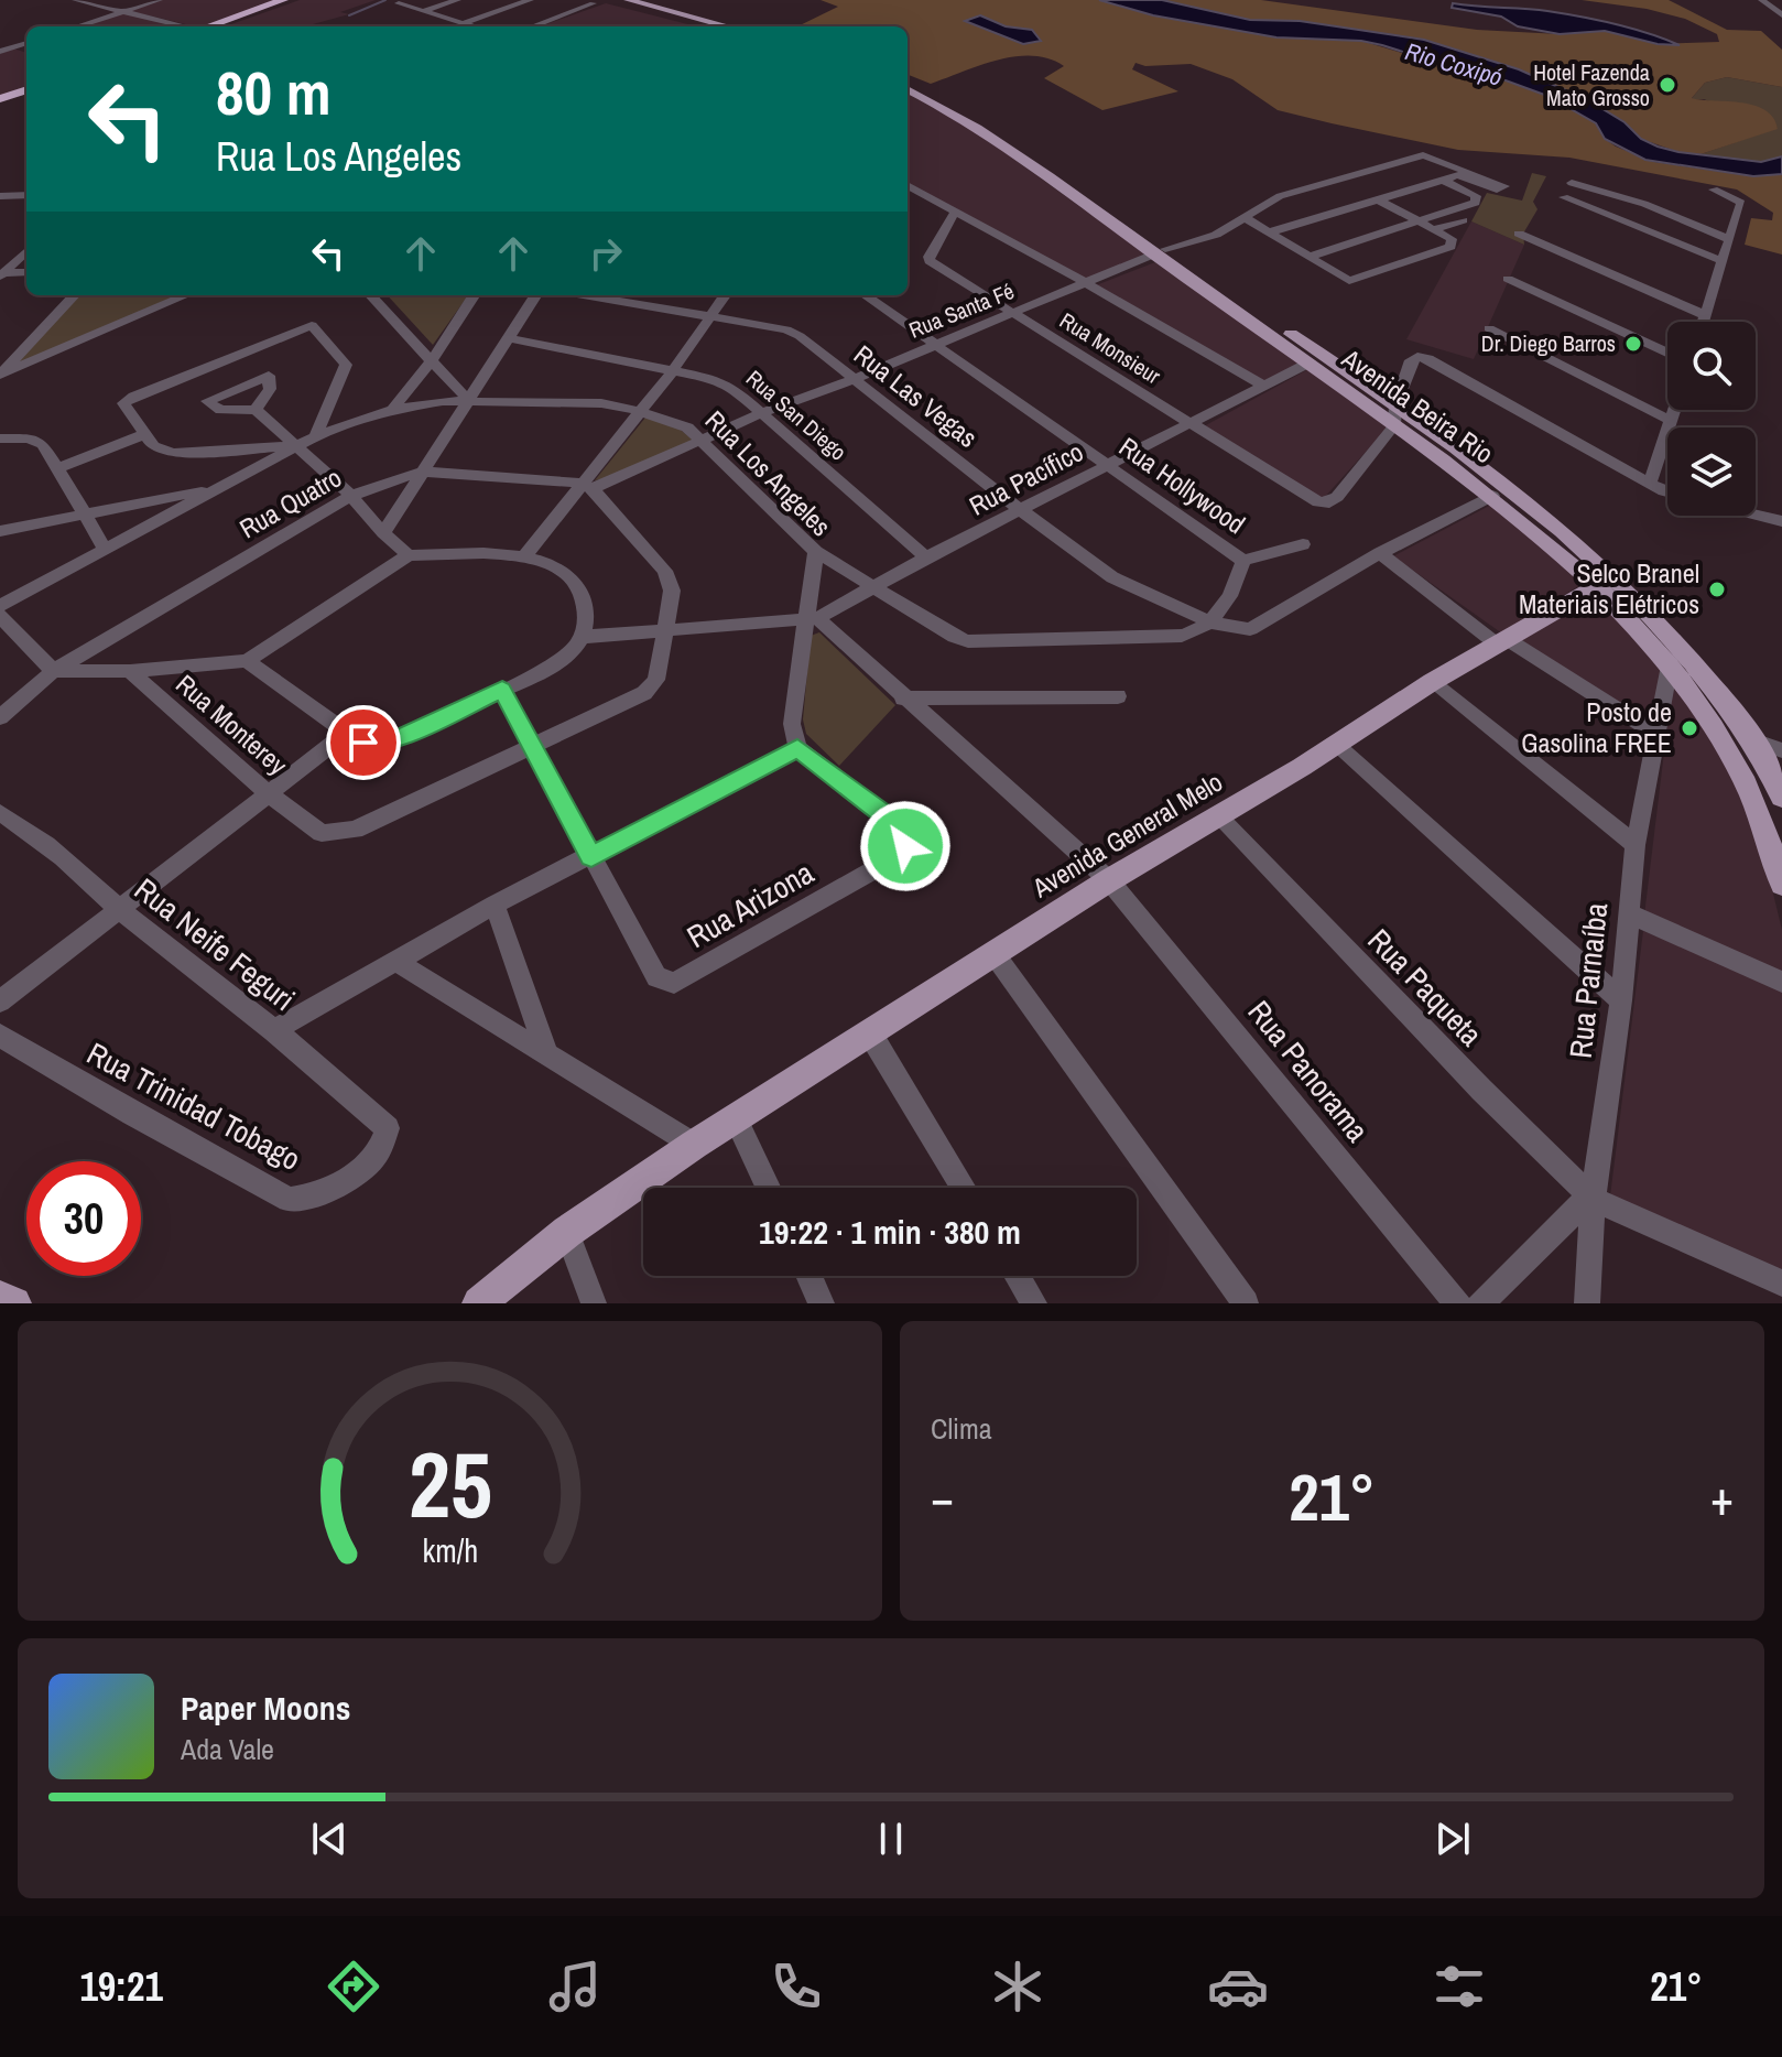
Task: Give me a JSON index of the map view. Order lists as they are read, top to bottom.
{
  "streets": {
    "main road": ["Avenida Beira Rio", "Avenida General Melo"],
    "street": [
      "Rua Santa Fé",
      "Rua Monsieur",
      "Rua Las Vegas",
      "Rua San Diego",
      "Rua Los Angeles",
      "Rua Pacífico",
      "Rua Hollywood",
      "Rua Quatro",
      "Rua Monterey",
      "Rua Arizona",
      "Rua Neife Feguri",
      "Rua Parnaíba",
      "Rua Paqueta",
      "Rua Panorama",
      "Rua Trinidad Tobago"
    ]
  },
  "crossings": [
    ["Rua Santa Fé", "Rua Monsieur"],
    ["Rua Santa Fé", "Rua Las Vegas"],
    ["Rua Santa Fé", "Avenida Beira Rio"],
    ["Rua Santa Fé", "Rua San Diego"],
    ["Rua Santa Fé", "Rua Los Angeles"],
    ["Rua Santa Fé", "Rua Hollywood"],
    ["Rua Santa Fé", "Rua Quatro"],
    ["Rua Santa Fé", "Rua Monterey"],
    ["Rua Monsieur", "Avenida Beira Rio"],
    ["Rua Monsieur", "Rua Pacífico"],
    ["Rua Las Vegas", "Rua Pacífico"],
    ["Rua Las Vegas", "Rua Hollywood"],
    ["Avenida Beira Rio", "Rua Pacífico"],
    ["Avenida Beira Rio", "Avenida General Melo"],
    ["Avenida Beira Rio", "Rua Parnaíba"],
    ["Rua San Diego", "Rua Pacífico"],
    ["Rua Los Angeles", "Rua Pacífico"],
    ["Rua Los Angeles", "Rua Arizona"],
    ["Rua Los Angeles", "Rua Panorama"],
    ["Rua Pacífico", "Rua Hollywood"],
    ["Rua Pacífico", "Rua Panorama"],
    ["Rua Quatro", "Rua Monterey"],
    ["Avenida General Melo", "Rua Paqueta"],
    ["Avenida General Melo", "Rua Panorama"],
    ["Rua Neife Feguri", "Rua Trinidad Tobago"],
    ["Rua Parnaíba", "Rua Paqueta"]
  ],
  "water": ["Rio Coxipó"],
  "places": [
    "Hotel Fazenda Mato Grosso",
    "Dr. Diego Barros",
    "Selco Branel Materiais Elétricos",
    "Posto de Gasolina FREE"
  ],
  "page": {
    "turn": ["80 m", "Rua Los Angeles"],
    "limit": "30",
    "trip": "19:22 · 1 min · 380 m",
    "tile": "Clima",
    "heat": ["−", "21°", "+"],
    "song": ["Paper Moons", "Ada Vale"],
    "tabs": ["19:21", "21°"],
    "gauge": ["25", "km/h"]
  }
}
